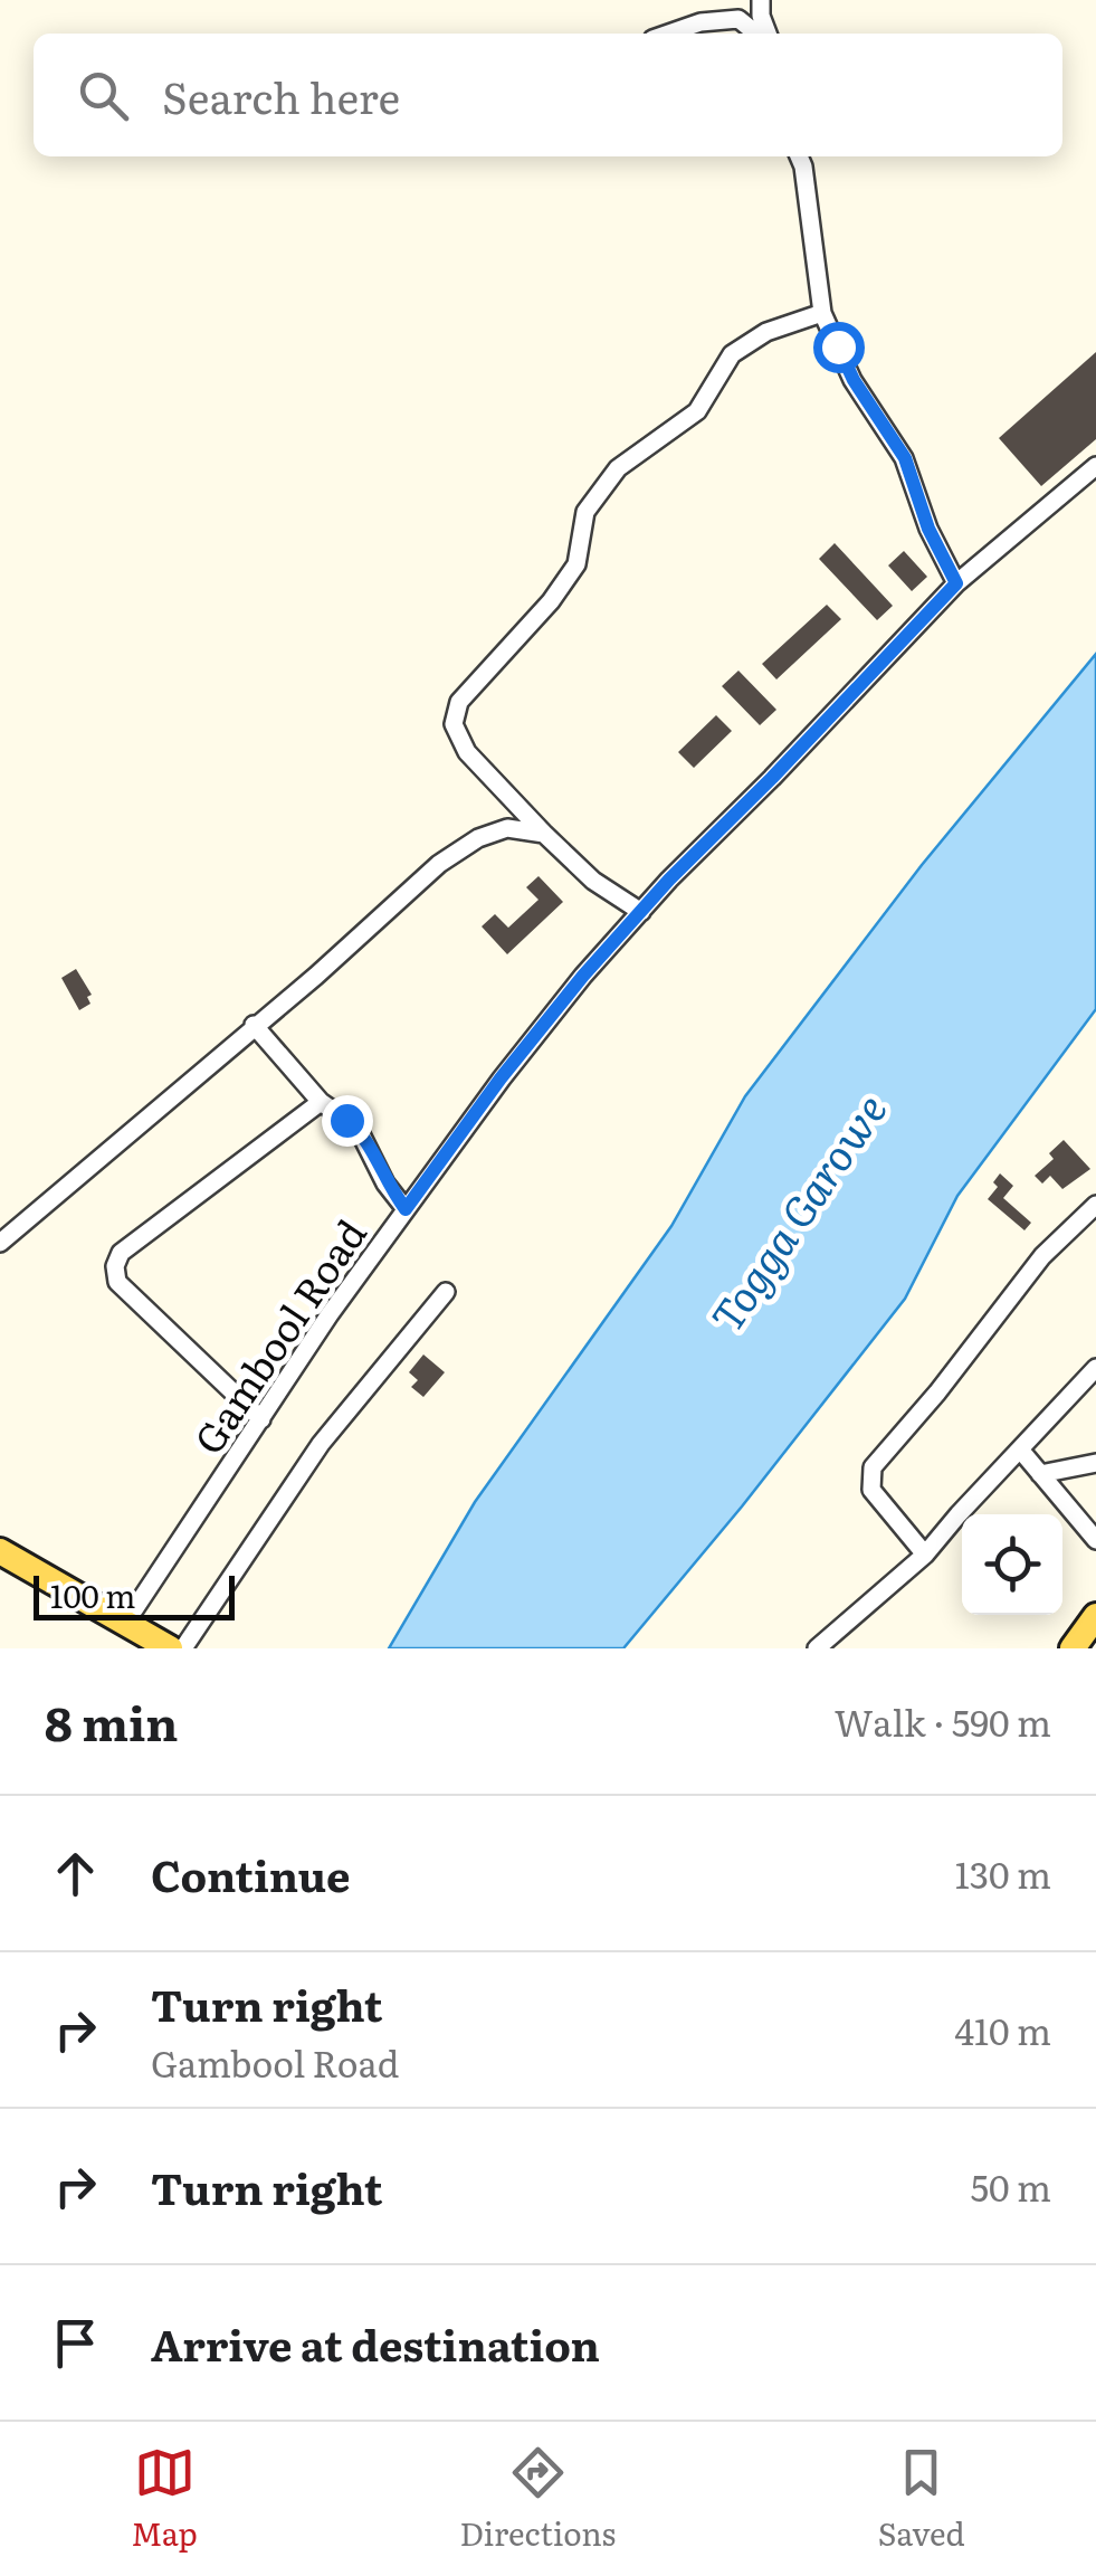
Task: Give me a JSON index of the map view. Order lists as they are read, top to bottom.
{
  "streets": {
    "street": ["Gambool Road"]
  },
  "water": ["Togga Garowe"],
  "scale_bar": "100 m",
  "page": {
    "search": "Search here",
    "scale": "100 m",
    "heading": ["8 min", "Walk · 590 m"],
    "list": [
      ["Continue", "130 m"],
      ["Turn right", "Gambool Road", "410 m"],
      ["Turn right", "50 m"],
      "Arrive at destination"
    ],
    "nav": ["Map", "Directions", "Saved"]
  }
}
